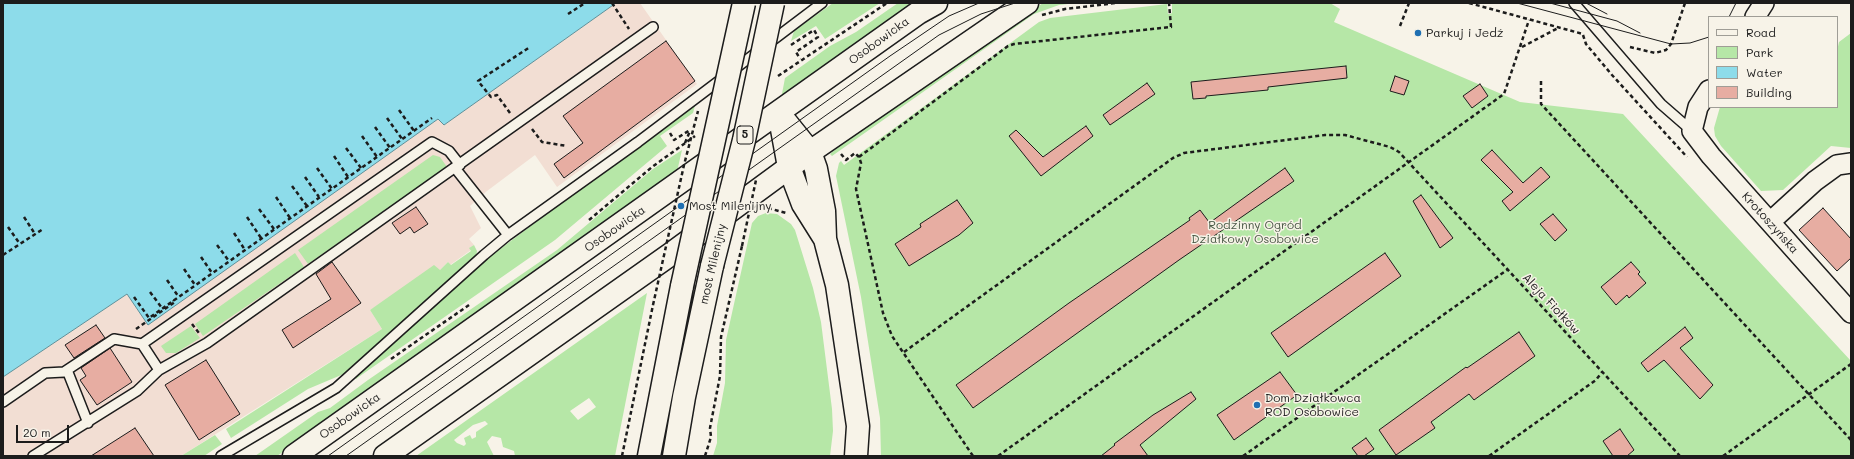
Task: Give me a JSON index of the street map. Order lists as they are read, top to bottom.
{
  "streets": {
    "street": [
      "Osobowicka",
      "5",
      "Krotoszyńska",
      "most Milenijny"
    ],
    "path": ["Aleja Fiołków"]
  },
  "parks": ["Rodzinny Ogród Działkowy Osobowice"],
  "places": ["Parkuj i Jedź", "Most Milenijny", "Dom Działkowca ROD Osobowice"],
  "legend": [
    "Road",
    "Park",
    "Water",
    "Building"
  ],
  "scale_bar": "20 m"
}
